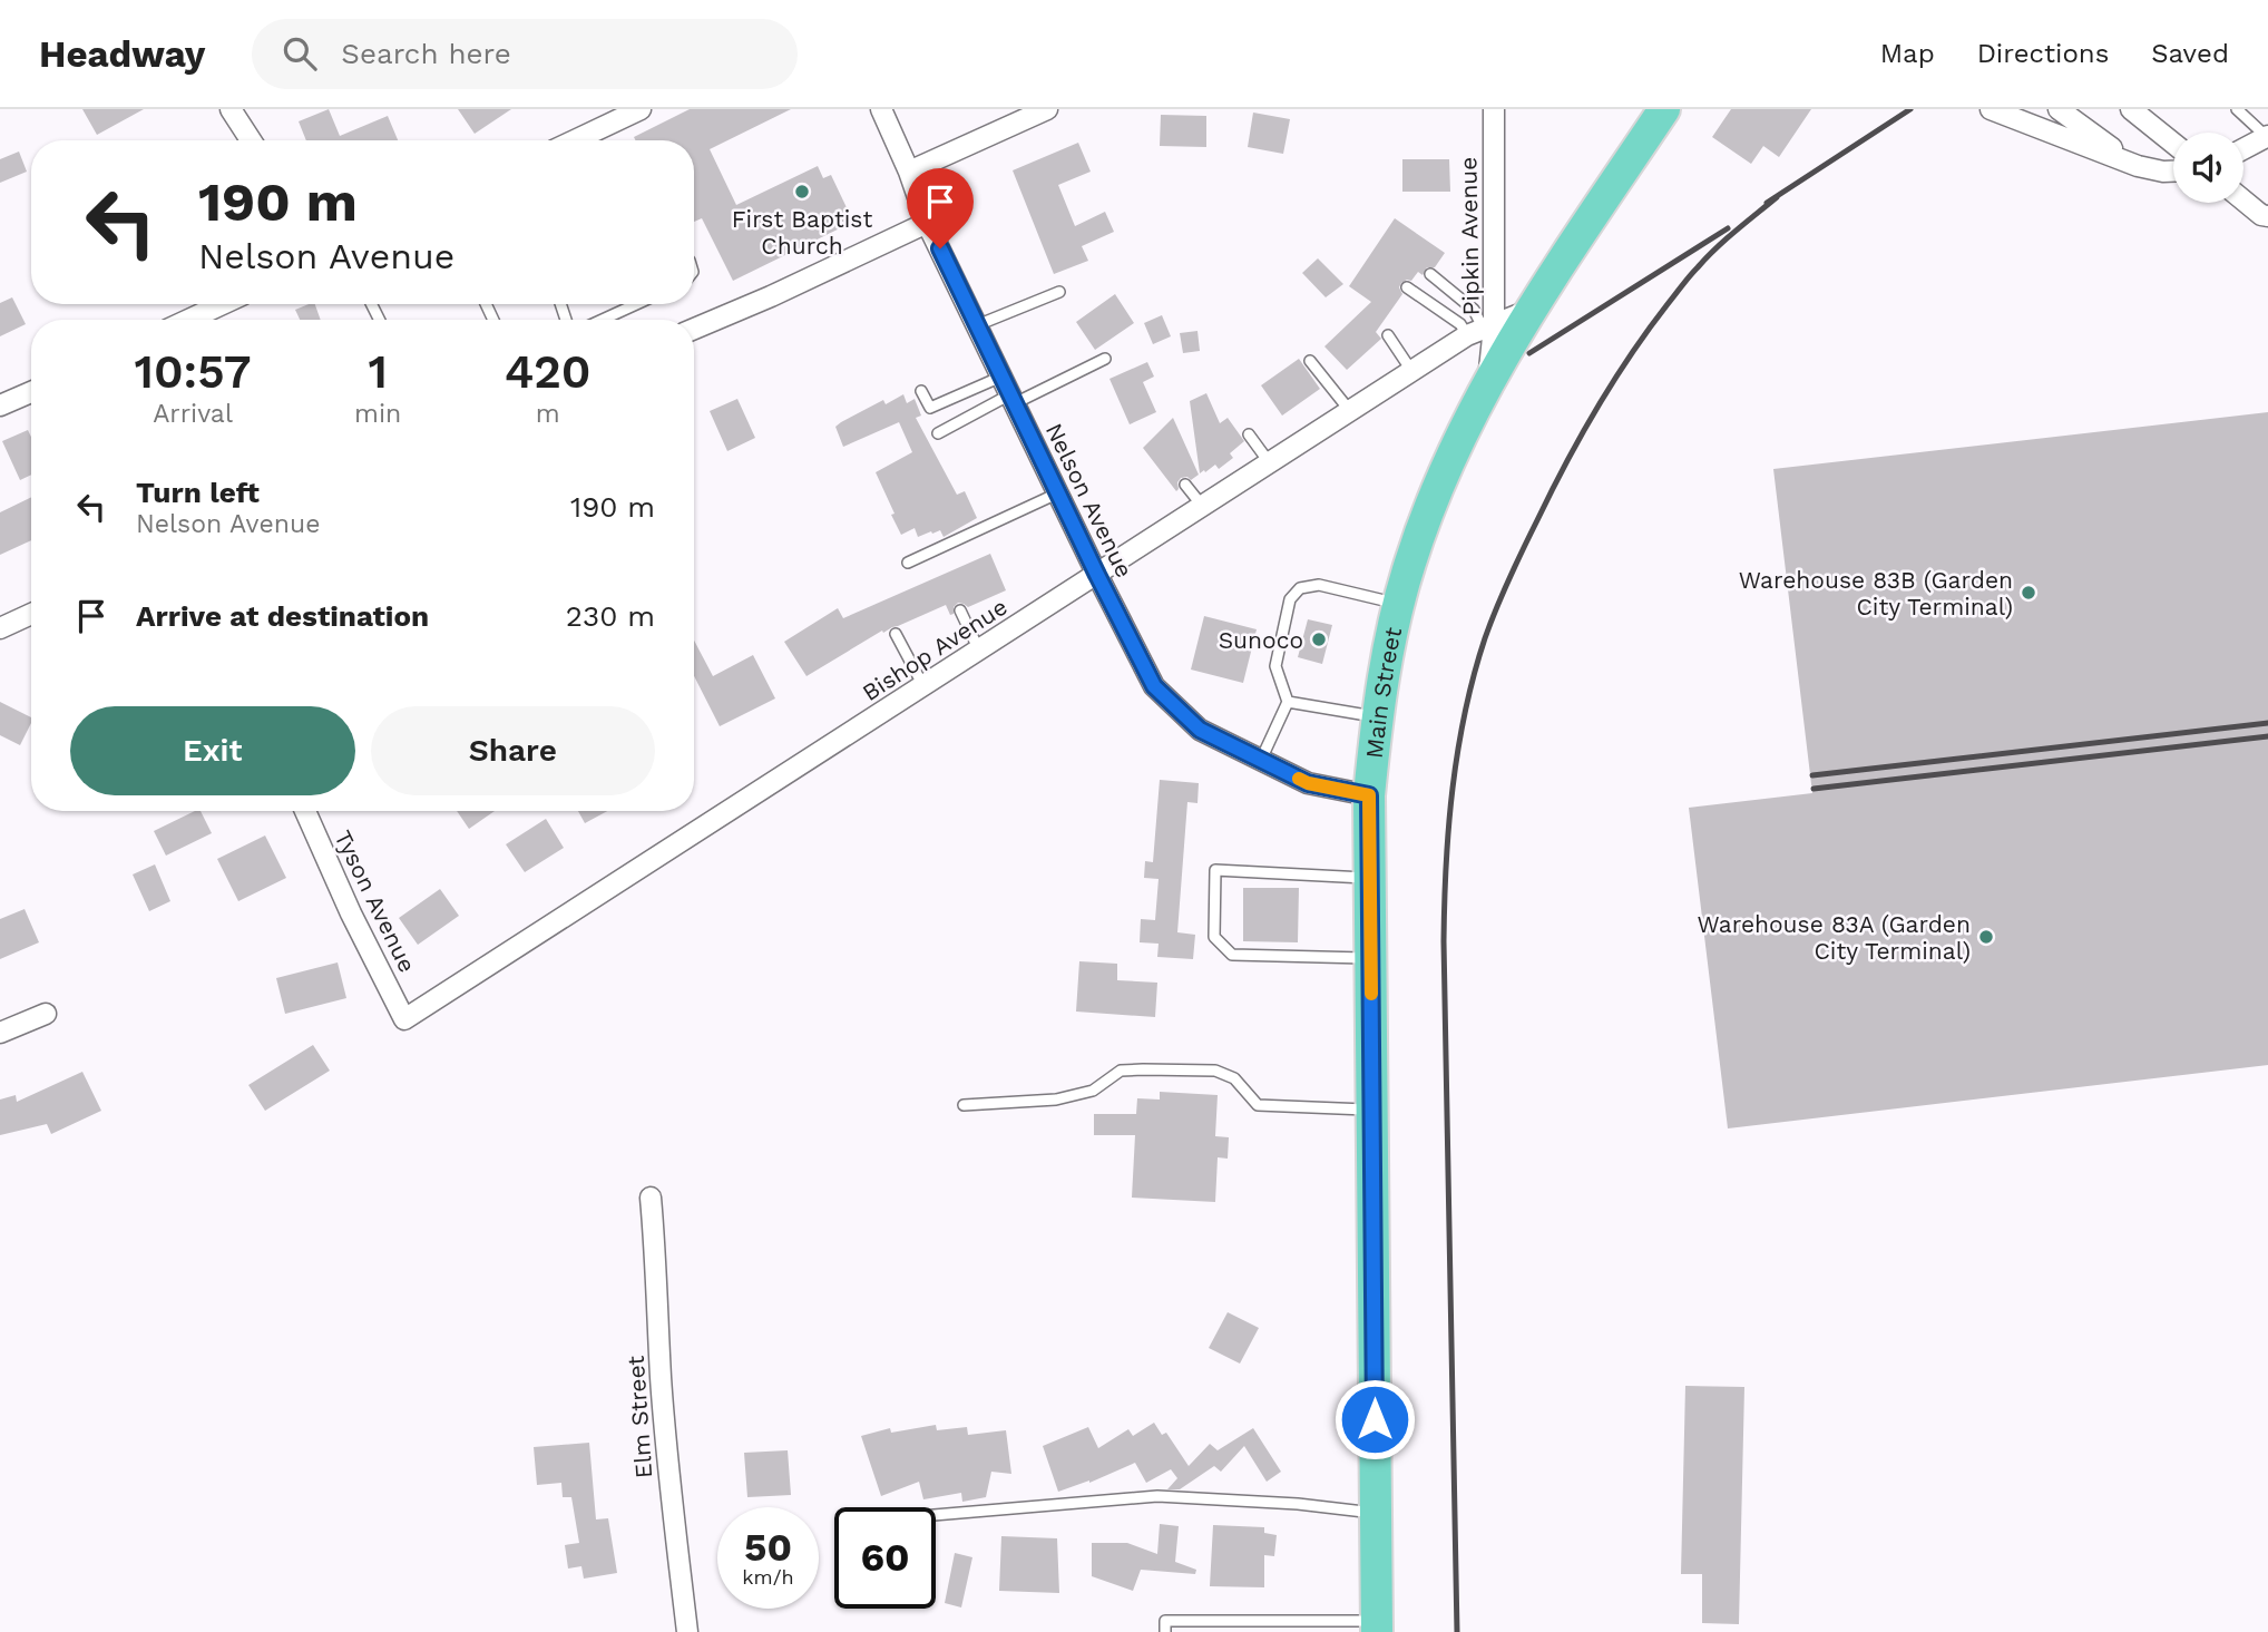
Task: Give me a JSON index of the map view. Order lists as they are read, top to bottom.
{
  "streets": {
    "main road": ["Main Street"],
    "street": [
      "Pipkin Avenue",
      "Nelson Avenue",
      "Bishop Avenue",
      "Tyson Avenue",
      "Elm Street"
    ]
  },
  "crossings": [
    ["Pipkin Avenue", "Bishop Avenue"],
    ["Pipkin Avenue", "Main Street"],
    ["Nelson Avenue", "Bishop Avenue"],
    ["Nelson Avenue", "Main Street"],
    ["Bishop Avenue", "Main Street"],
    ["Bishop Avenue", "Tyson Avenue"]
  ],
  "places": [
    "First Baptist Church",
    "Warehouse 83B (Garden City Terminal)",
    "Sunoco",
    "Warehouse 83A (Garden City Terminal)"
  ],
  "page": {
    "header": "Headway",
    "search": "Search here",
    "nav": ["Map", "Directions", "Saved"],
    "turn": ["190 m", "Nelson Avenue"],
    "eta": [
      "10:57",
      "Arrival",
      "1",
      "min",
      "420",
      "m"
    ],
    "list": [
      {
        "name": "Turn left",
        "note": "Nelson Avenue",
        "value": "190 m"
      },
      {
        "name": "Arrive at destination",
        "value": "230 m"
      }
    ],
    "buttons": ["Exit", "Share"],
    "speed": "50 km/h",
    "limit": "60"
  }
}
